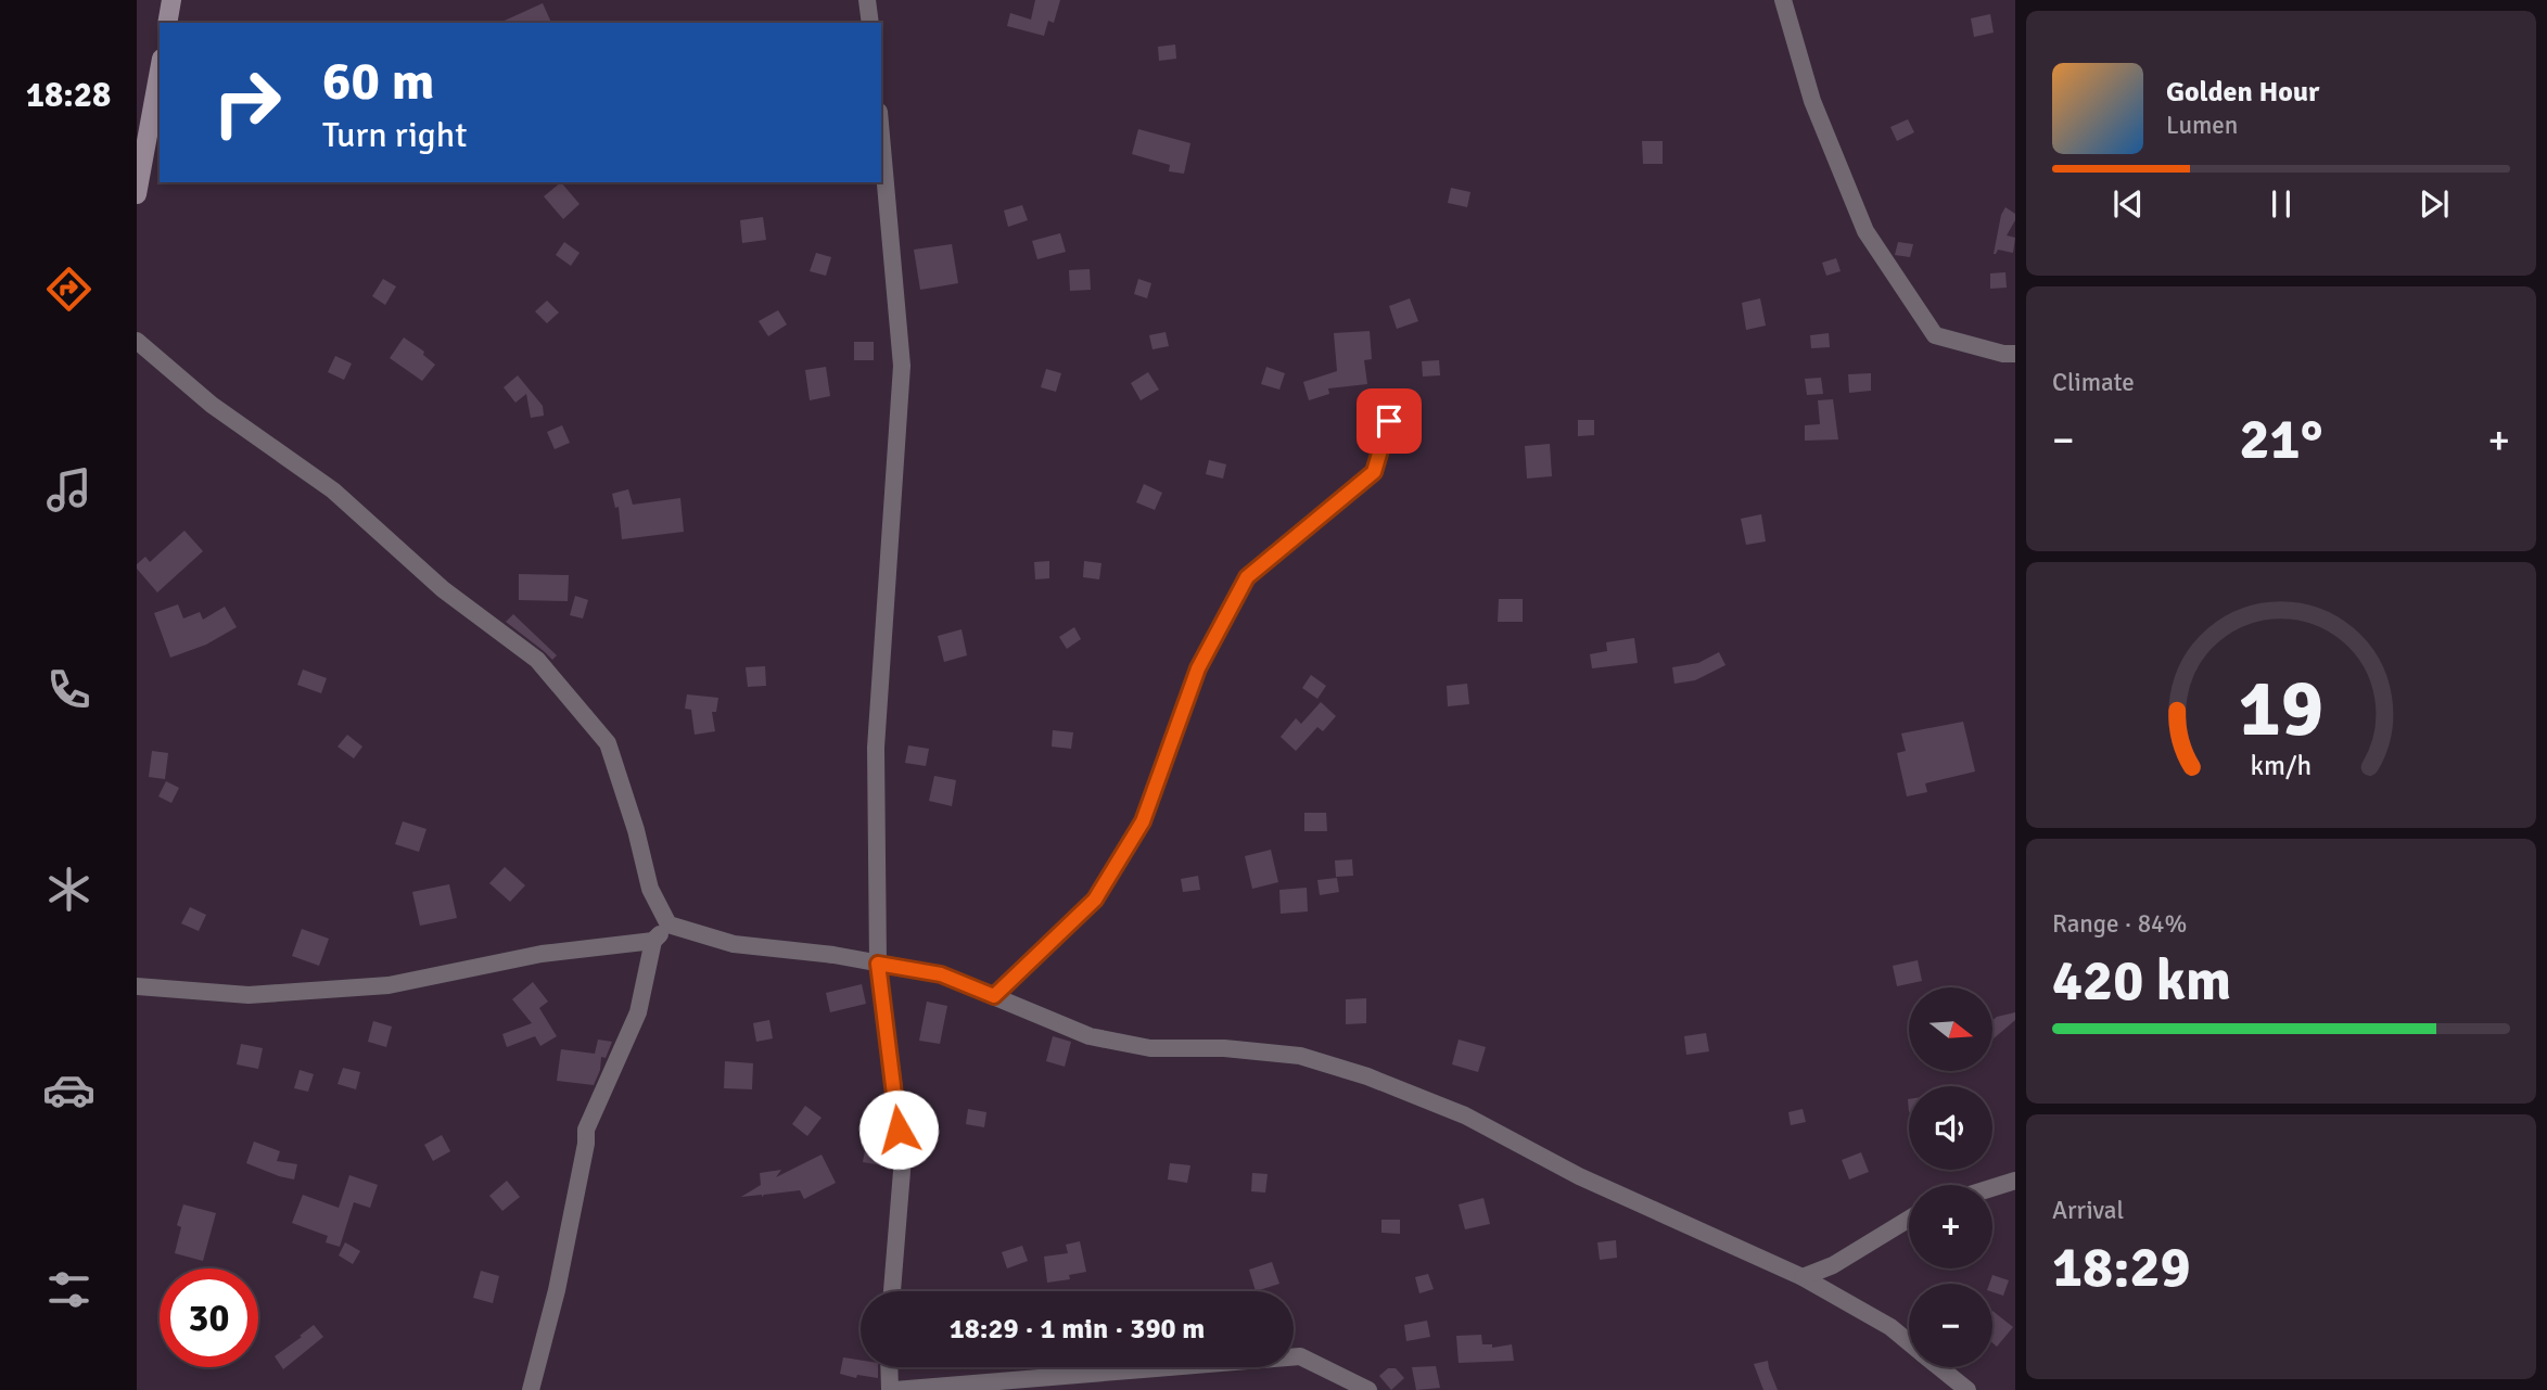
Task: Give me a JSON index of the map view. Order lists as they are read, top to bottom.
{
  "north": "right",
  "page": {
    "tabs": "18:28",
    "turn": ["60 m", "Turn right"],
    "song": ["Golden Hour", "Lumen"],
    "tile": [
      "Climate",
      ["Range · 84%", "420 km"],
      ["Arrival", "18:29"]
    ],
    "heat": ["−", "21°", "+"],
    "map_buttons": ["+", "−"],
    "limit": "30",
    "trip": "18:29 · 1 min · 390 m",
    "gauge": ["19", "km/h"]
  }
}
